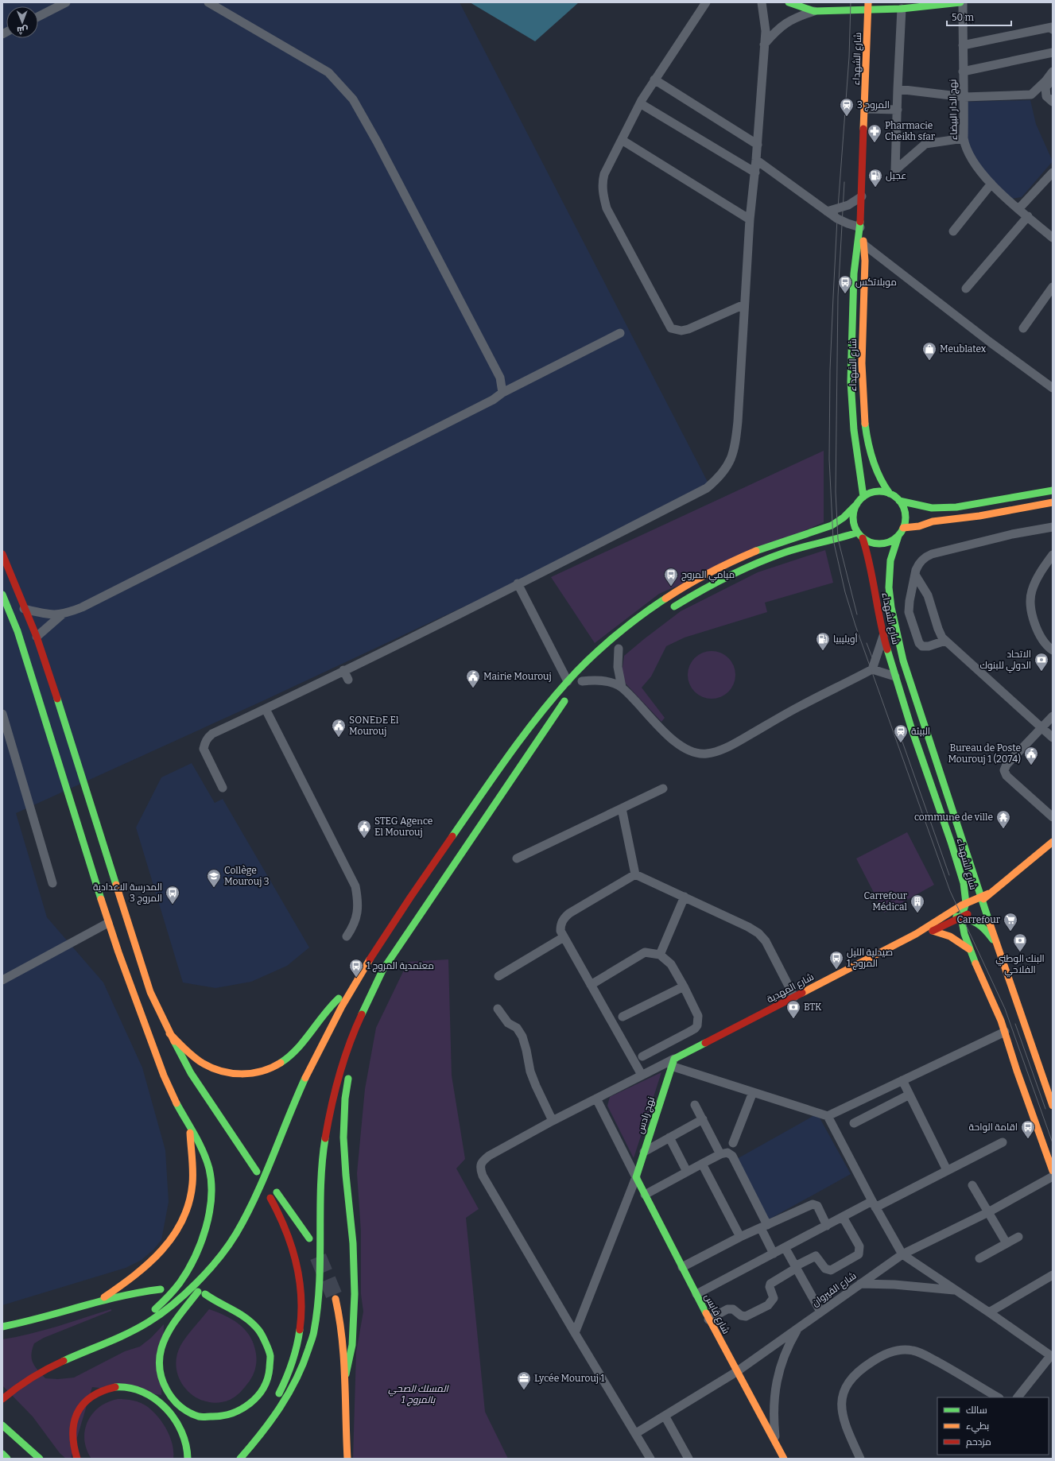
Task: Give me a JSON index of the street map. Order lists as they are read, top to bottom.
{
  "streets": {
    "main road": [
      "شارع الشهداء",
      "شارع المهدية",
      "نهج رادس",
      "شارع قابس"
    ],
    "street": ["نهج الدار البيضاء", "شارع القيروان"]
  },
  "crossings": [
    ["شارع المهدية", "نهج رادس"],
    ["نهج رادس", "شارع قابس"],
    ["شارع القيروان", "شارع قابس"]
  ],
  "parks": ["المسلك الصحي بالمروج 1"],
  "places": {
    "station": ["المروج 3", "البيئة"],
    "pharmacy": ["Pharmacie Cheikh sfar"],
    "fuel station": ["عجيل", "أويليبيا"],
    "bus stop": [
      "موبلاتكس",
      "ميامي المروج",
      "المدرسة الاعدادية المروج 3",
      "صيدلية الليل المروج 1",
      "معتمدية المروج 1",
      "اقامة الواحة"
    ],
    "shop": ["Meublatex"],
    "bank": ["الاتحاد الدولي للبنوك", "البنك الوطني الفلاحي", "BTK"],
    "public building": [
      "Mairie Mourouj",
      "SONEDE El Mourouj",
      "Bureau de Poste Mourouj 1 (2074)",
      "STEG Agence El Mourouj"
    ],
    "temple": ["commune de ville"],
    "school or university": ["Collège Mourouj 3"],
    "building": ["Carrefour Médical"],
    "supermarket": ["Carrefour"],
    "office": ["Lycée Mourouj 1"]
  },
  "legend": ["سالك", "بطيء", "مزدحم"],
  "scale_bar": "50 m",
  "north": "bottom"
}
